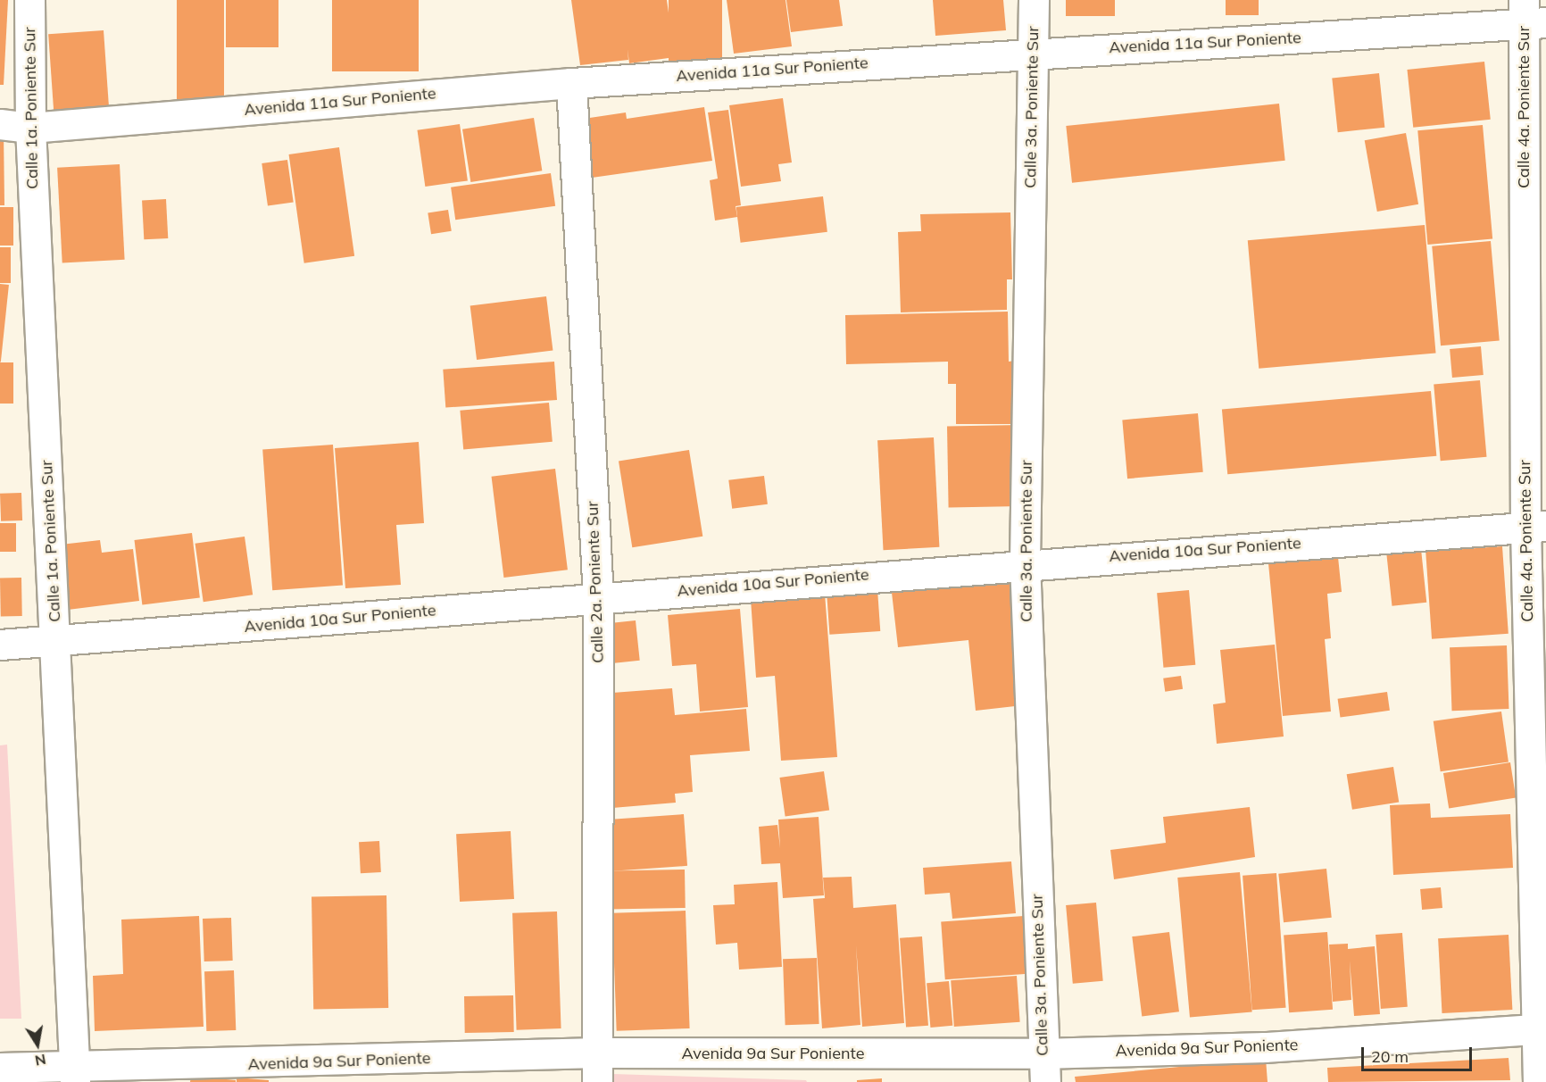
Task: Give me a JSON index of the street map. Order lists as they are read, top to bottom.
{
  "streets": {
    "street": [
      "Avenida 11a Sur Poniente",
      "Calle 3a. Poniente Sur",
      "Calle 4a. Poniente Sur",
      "Calle 1a. Poniente Sur",
      "Avenida 10a Sur Poniente",
      "Calle 2a. Poniente Sur",
      "Avenida 9a Sur Poniente"
    ]
  },
  "crossings": [
    ["Avenida 11a Sur Poniente", "Calle 3a. Poniente Sur"],
    ["Avenida 11a Sur Poniente", "Calle 4a. Poniente Sur"],
    ["Avenida 11a Sur Poniente", "Calle 1a. Poniente Sur"],
    ["Avenida 11a Sur Poniente", "Calle 2a. Poniente Sur"],
    ["Calle 3a. Poniente Sur", "Avenida 10a Sur Poniente"],
    ["Calle 3a. Poniente Sur", "Avenida 9a Sur Poniente"],
    ["Calle 4a. Poniente Sur", "Avenida 10a Sur Poniente"],
    ["Calle 4a. Poniente Sur", "Avenida 9a Sur Poniente"],
    ["Calle 1a. Poniente Sur", "Avenida 10a Sur Poniente"],
    ["Calle 1a. Poniente Sur", "Avenida 9a Sur Poniente"],
    ["Avenida 10a Sur Poniente", "Calle 2a. Poniente Sur"],
    ["Calle 2a. Poniente Sur", "Avenida 9a Sur Poniente"]
  ],
  "scale_bar": "20 m",
  "north": "bottom"
}
